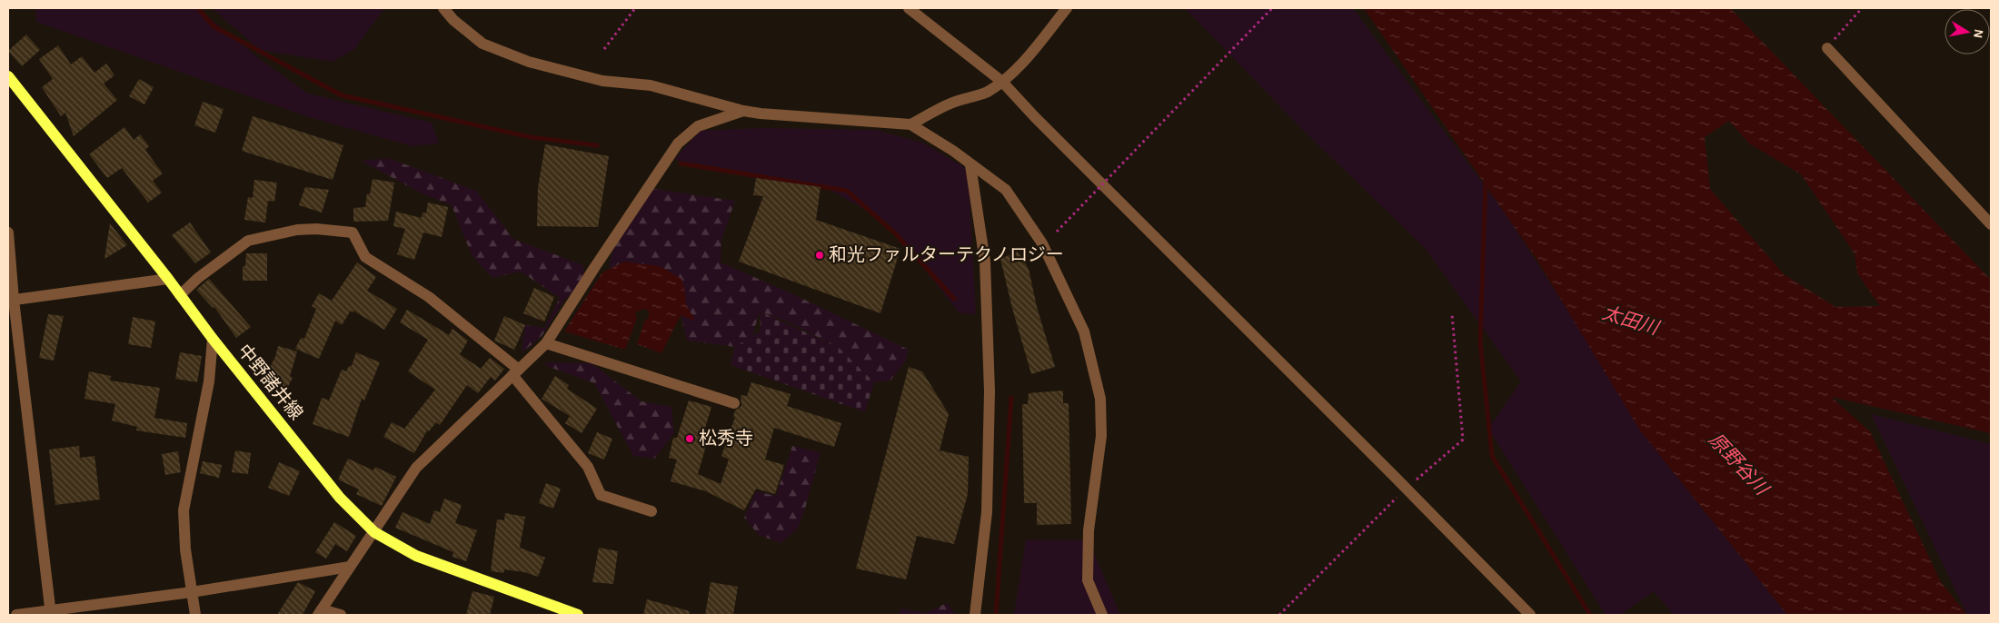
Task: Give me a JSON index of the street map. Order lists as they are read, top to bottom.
{
  "streets": {
    "main road": ["中野諸井線"]
  },
  "water": ["太田川", "原野谷川"],
  "places": ["和光ファルターテクノロジー", "松秀寺"],
  "north": "right"
}
